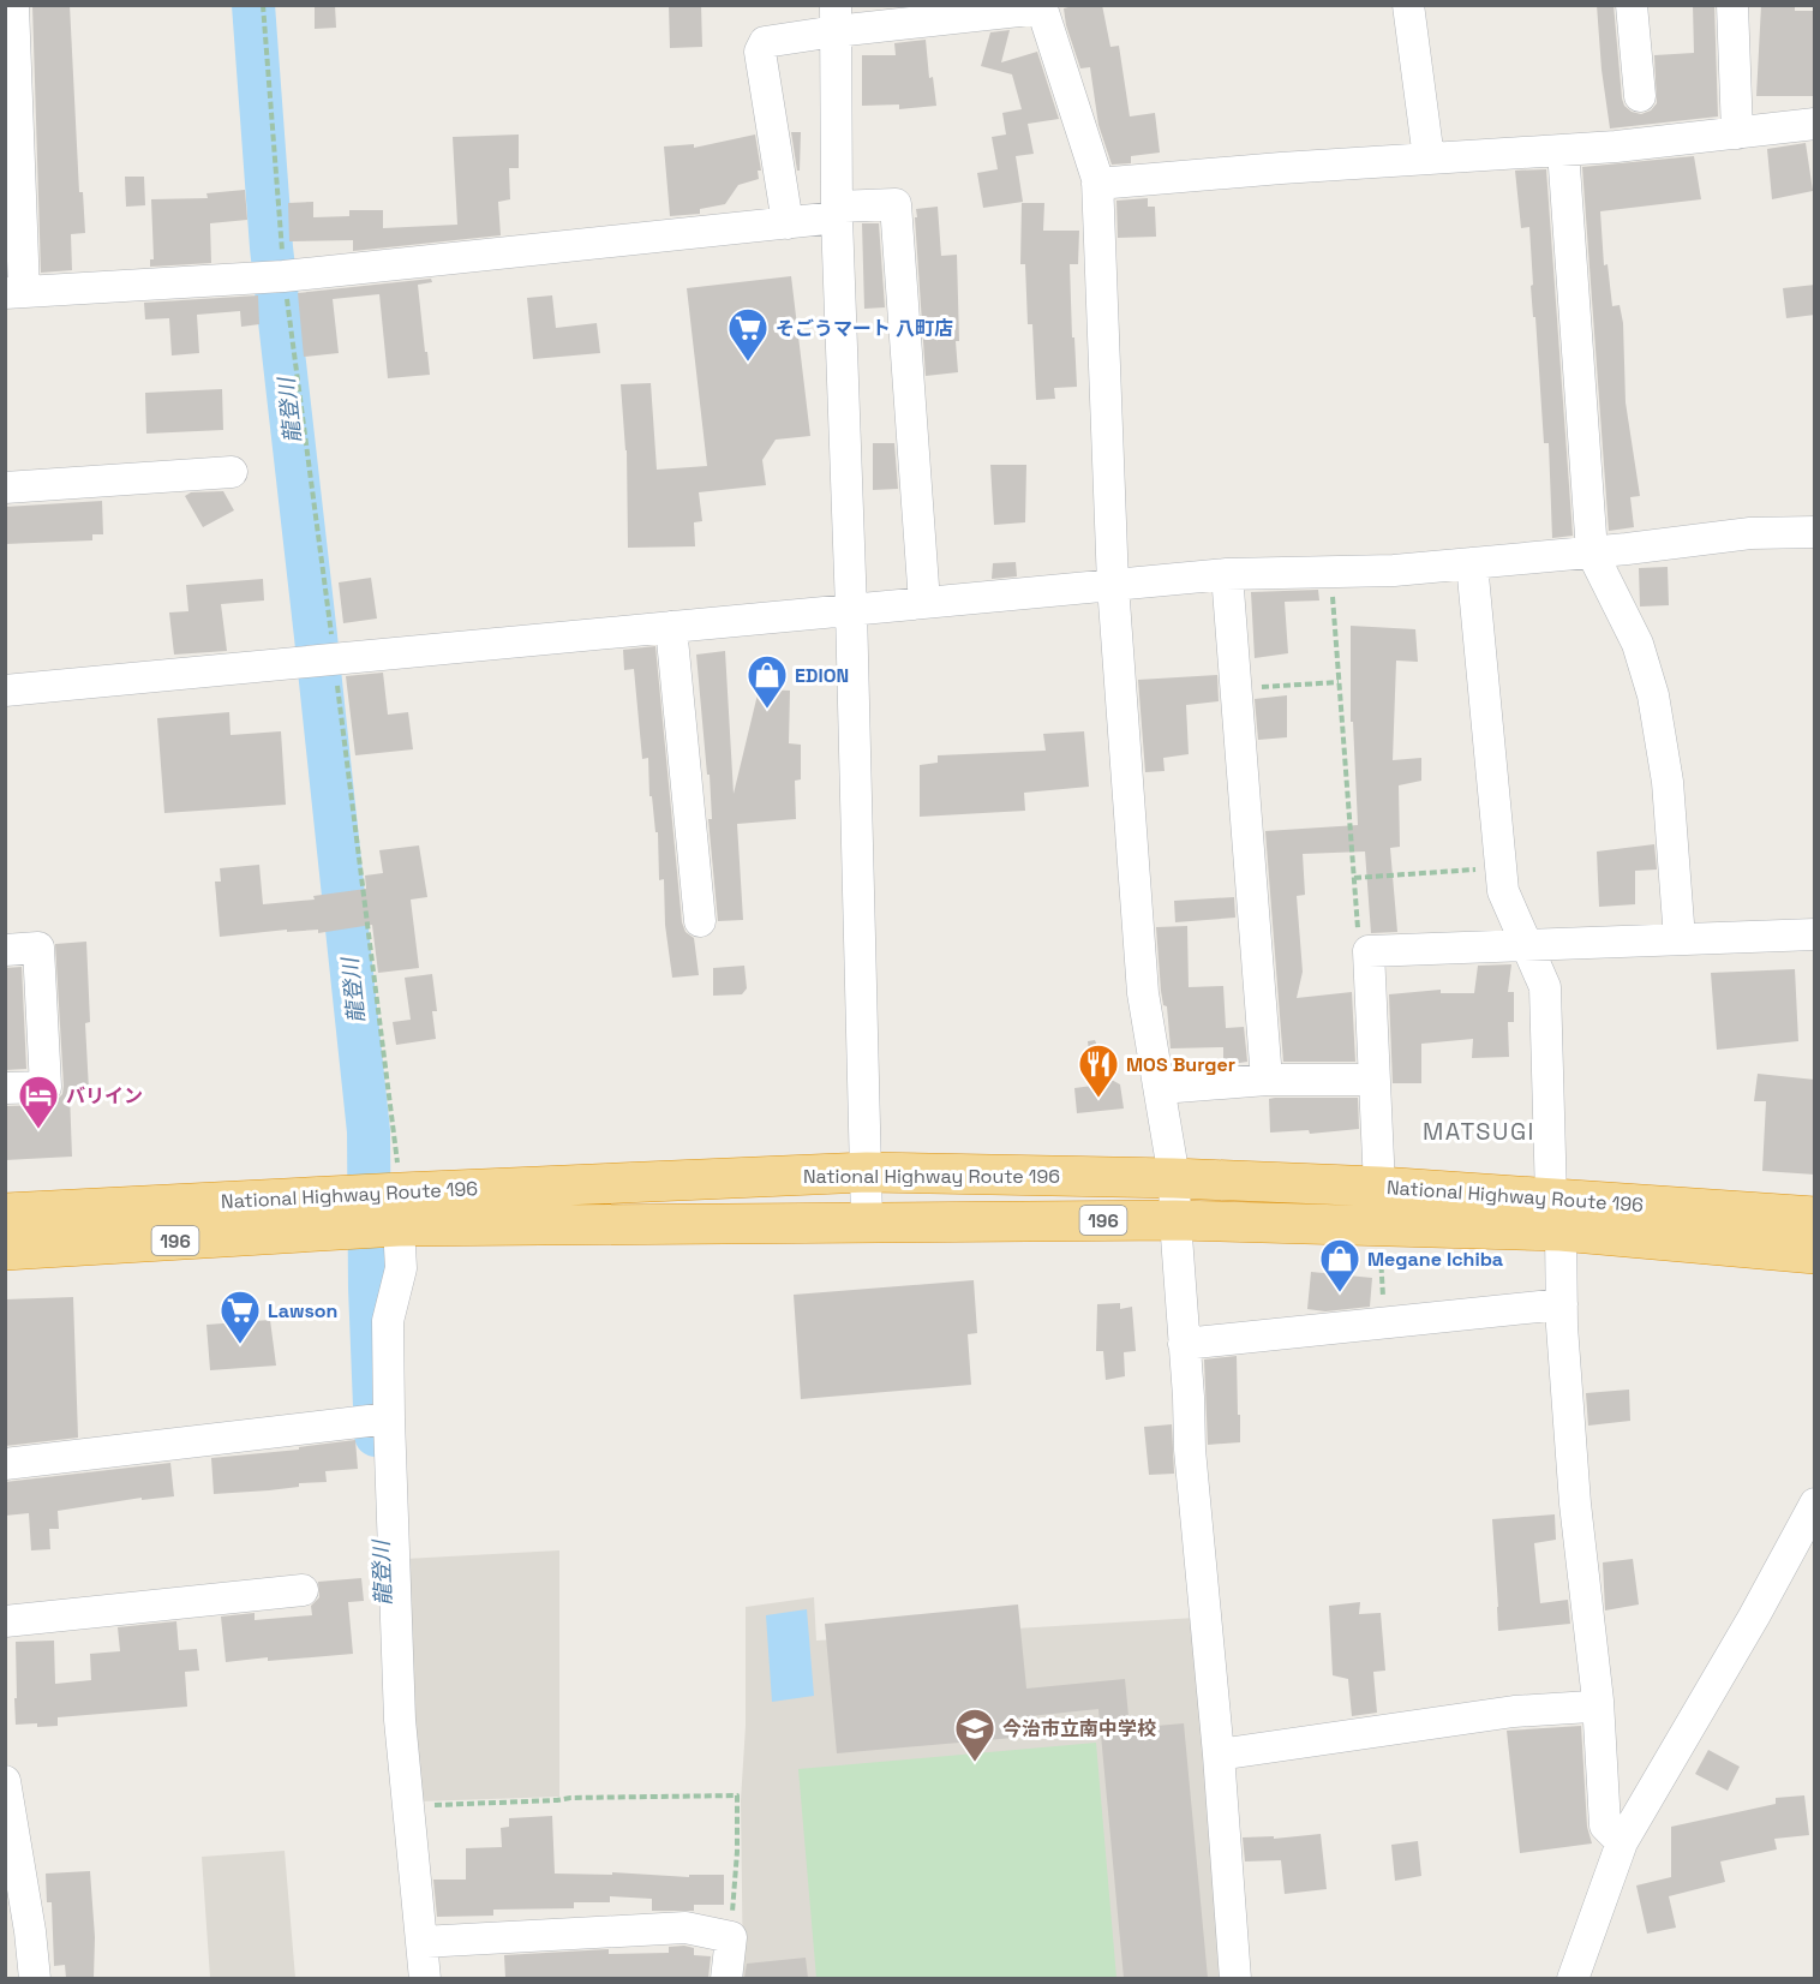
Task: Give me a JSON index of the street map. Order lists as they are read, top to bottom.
{
  "streets": {
    "highway": ["National Highway Route 196", "196"]
  },
  "districts": ["MATSUGI"],
  "water": ["龍登川"],
  "places": {
    "supermarket": ["そごうマート 八町店", "Lawson"],
    "shop": ["EDION", "Megane Ichiba"],
    "restaurant": ["MOS Burger"],
    "hotel": ["バリイン"],
    "school or university": ["今治市立南中学校"]
  }
}
